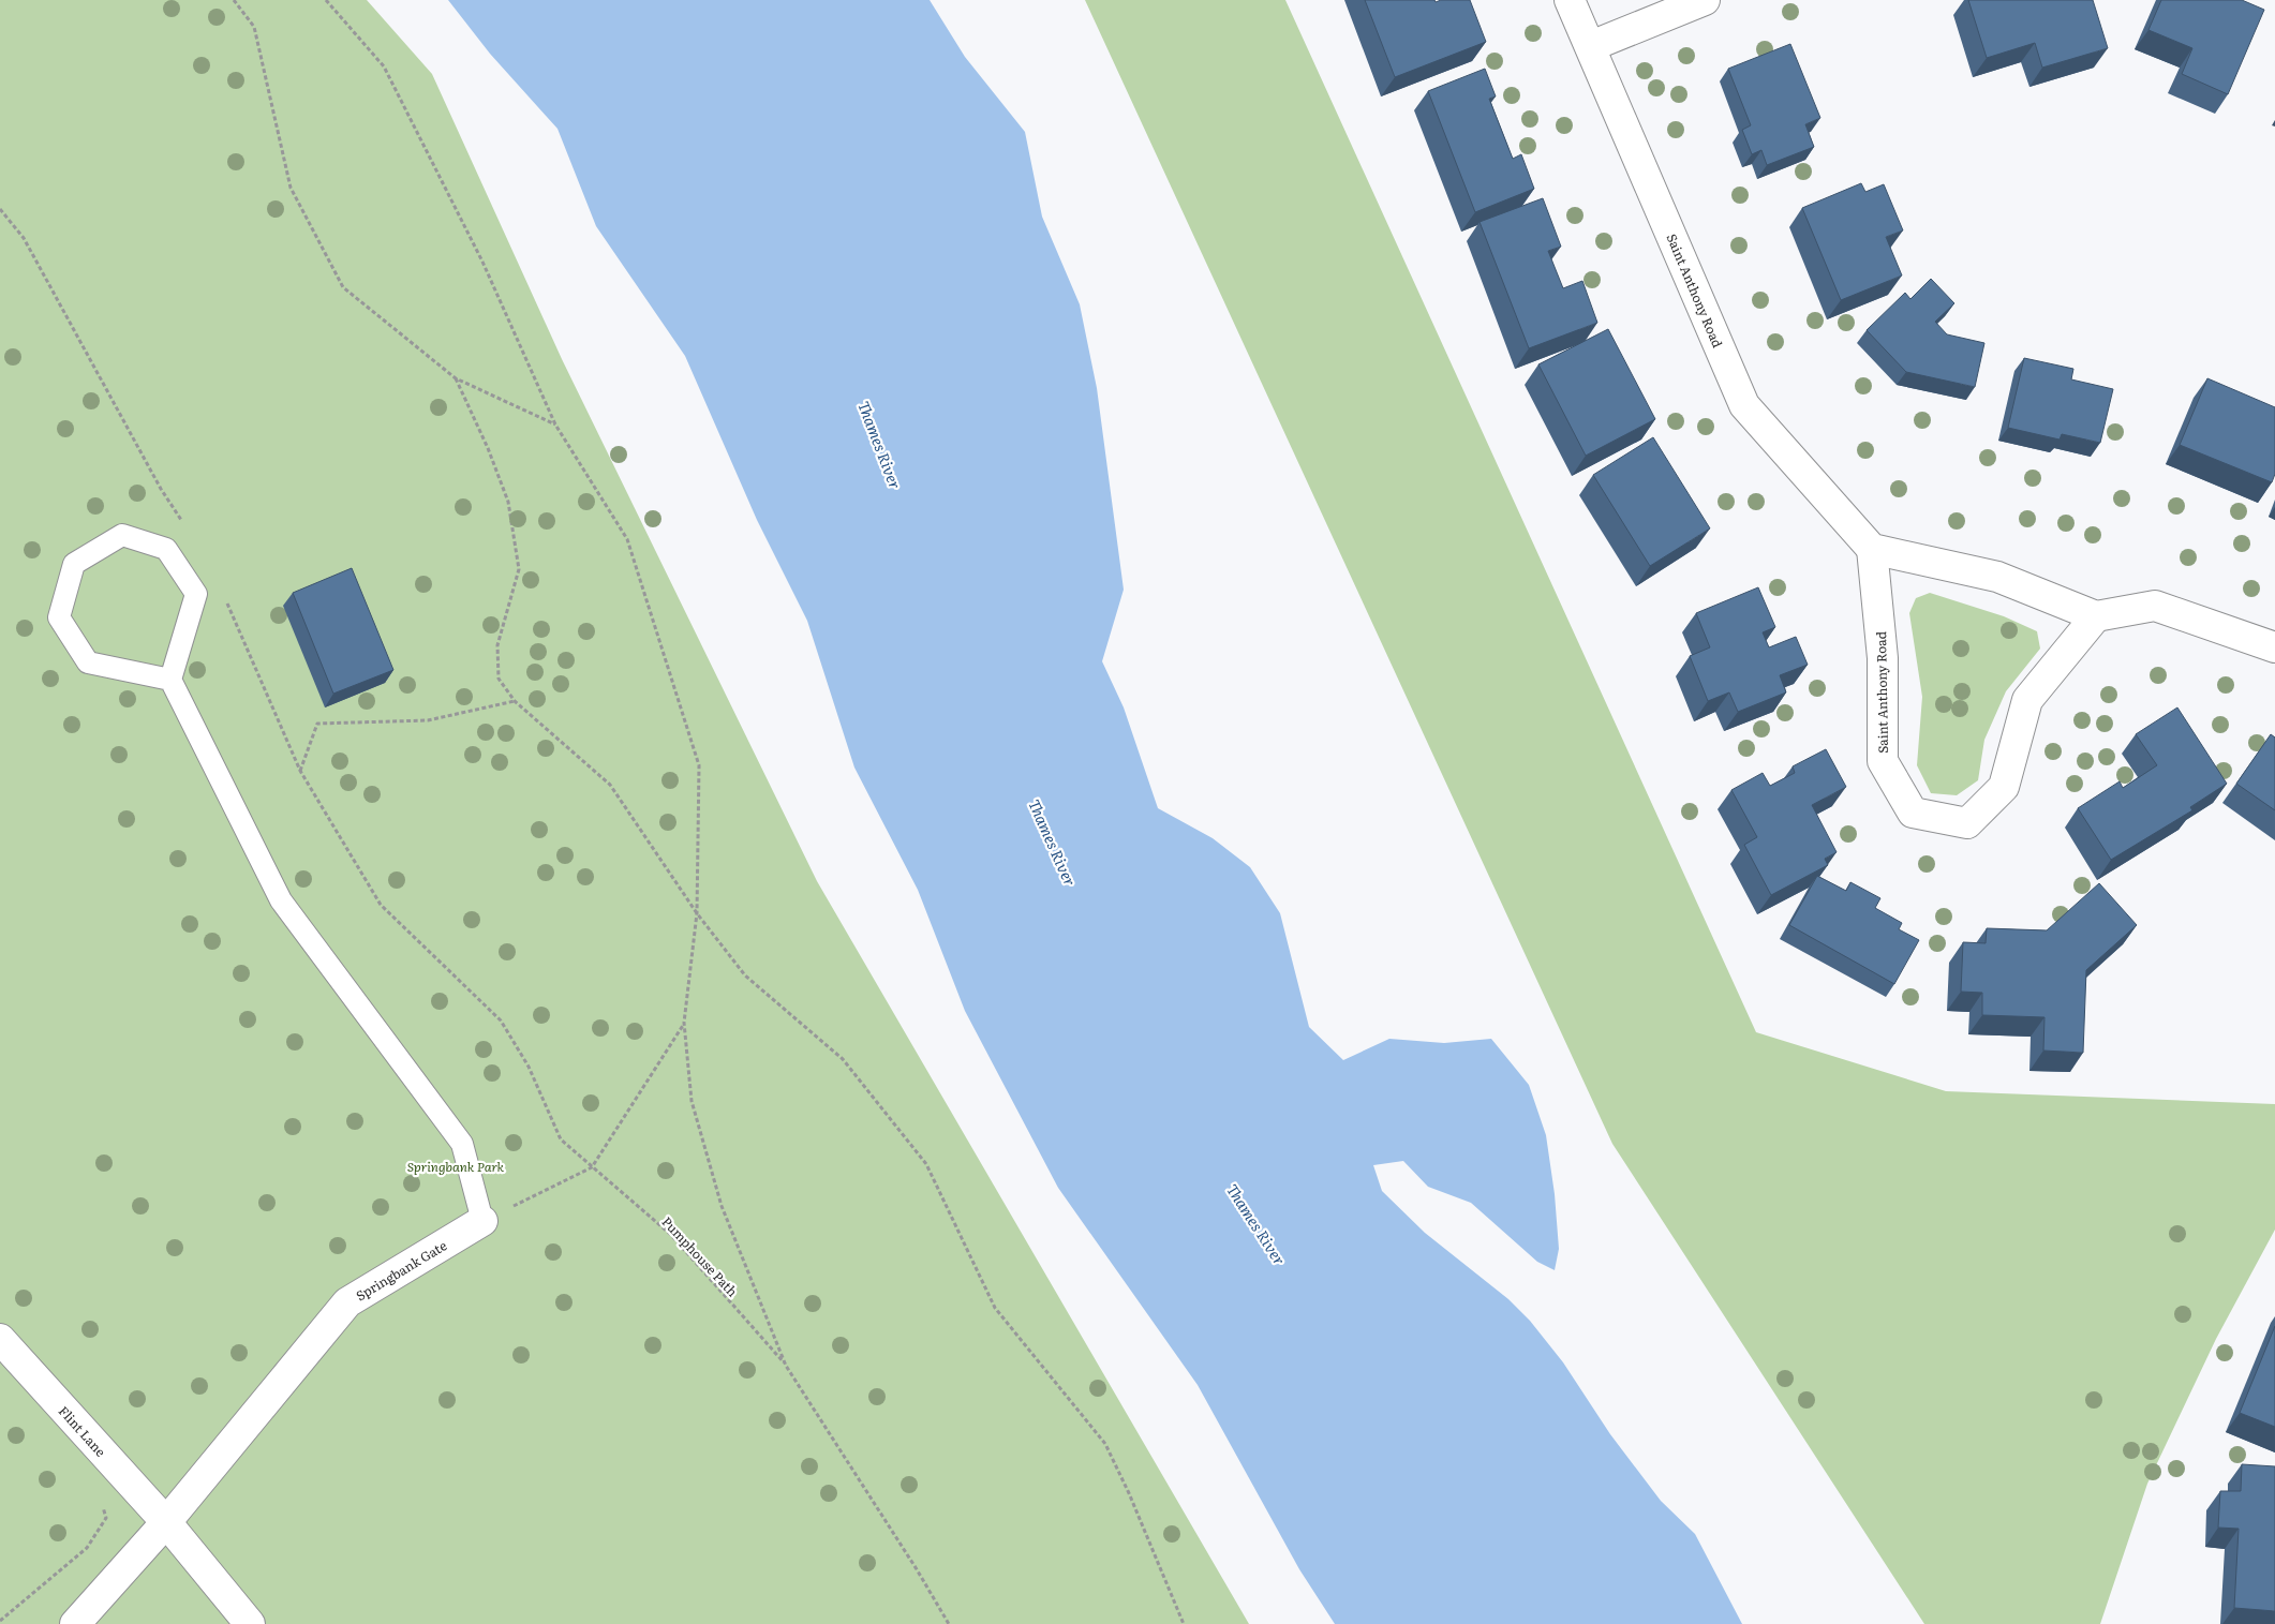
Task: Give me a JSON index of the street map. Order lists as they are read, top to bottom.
{
  "streets": {
    "street": ["Saint Anthony Road", "Springbank Gate", "Flint Lane"],
    "path": ["Pumphouse Path"]
  },
  "crossings": [
    ["Springbank Gate", "Flint Lane"]
  ],
  "water": ["Thames River"],
  "parks": ["Springbank Park"]
}
